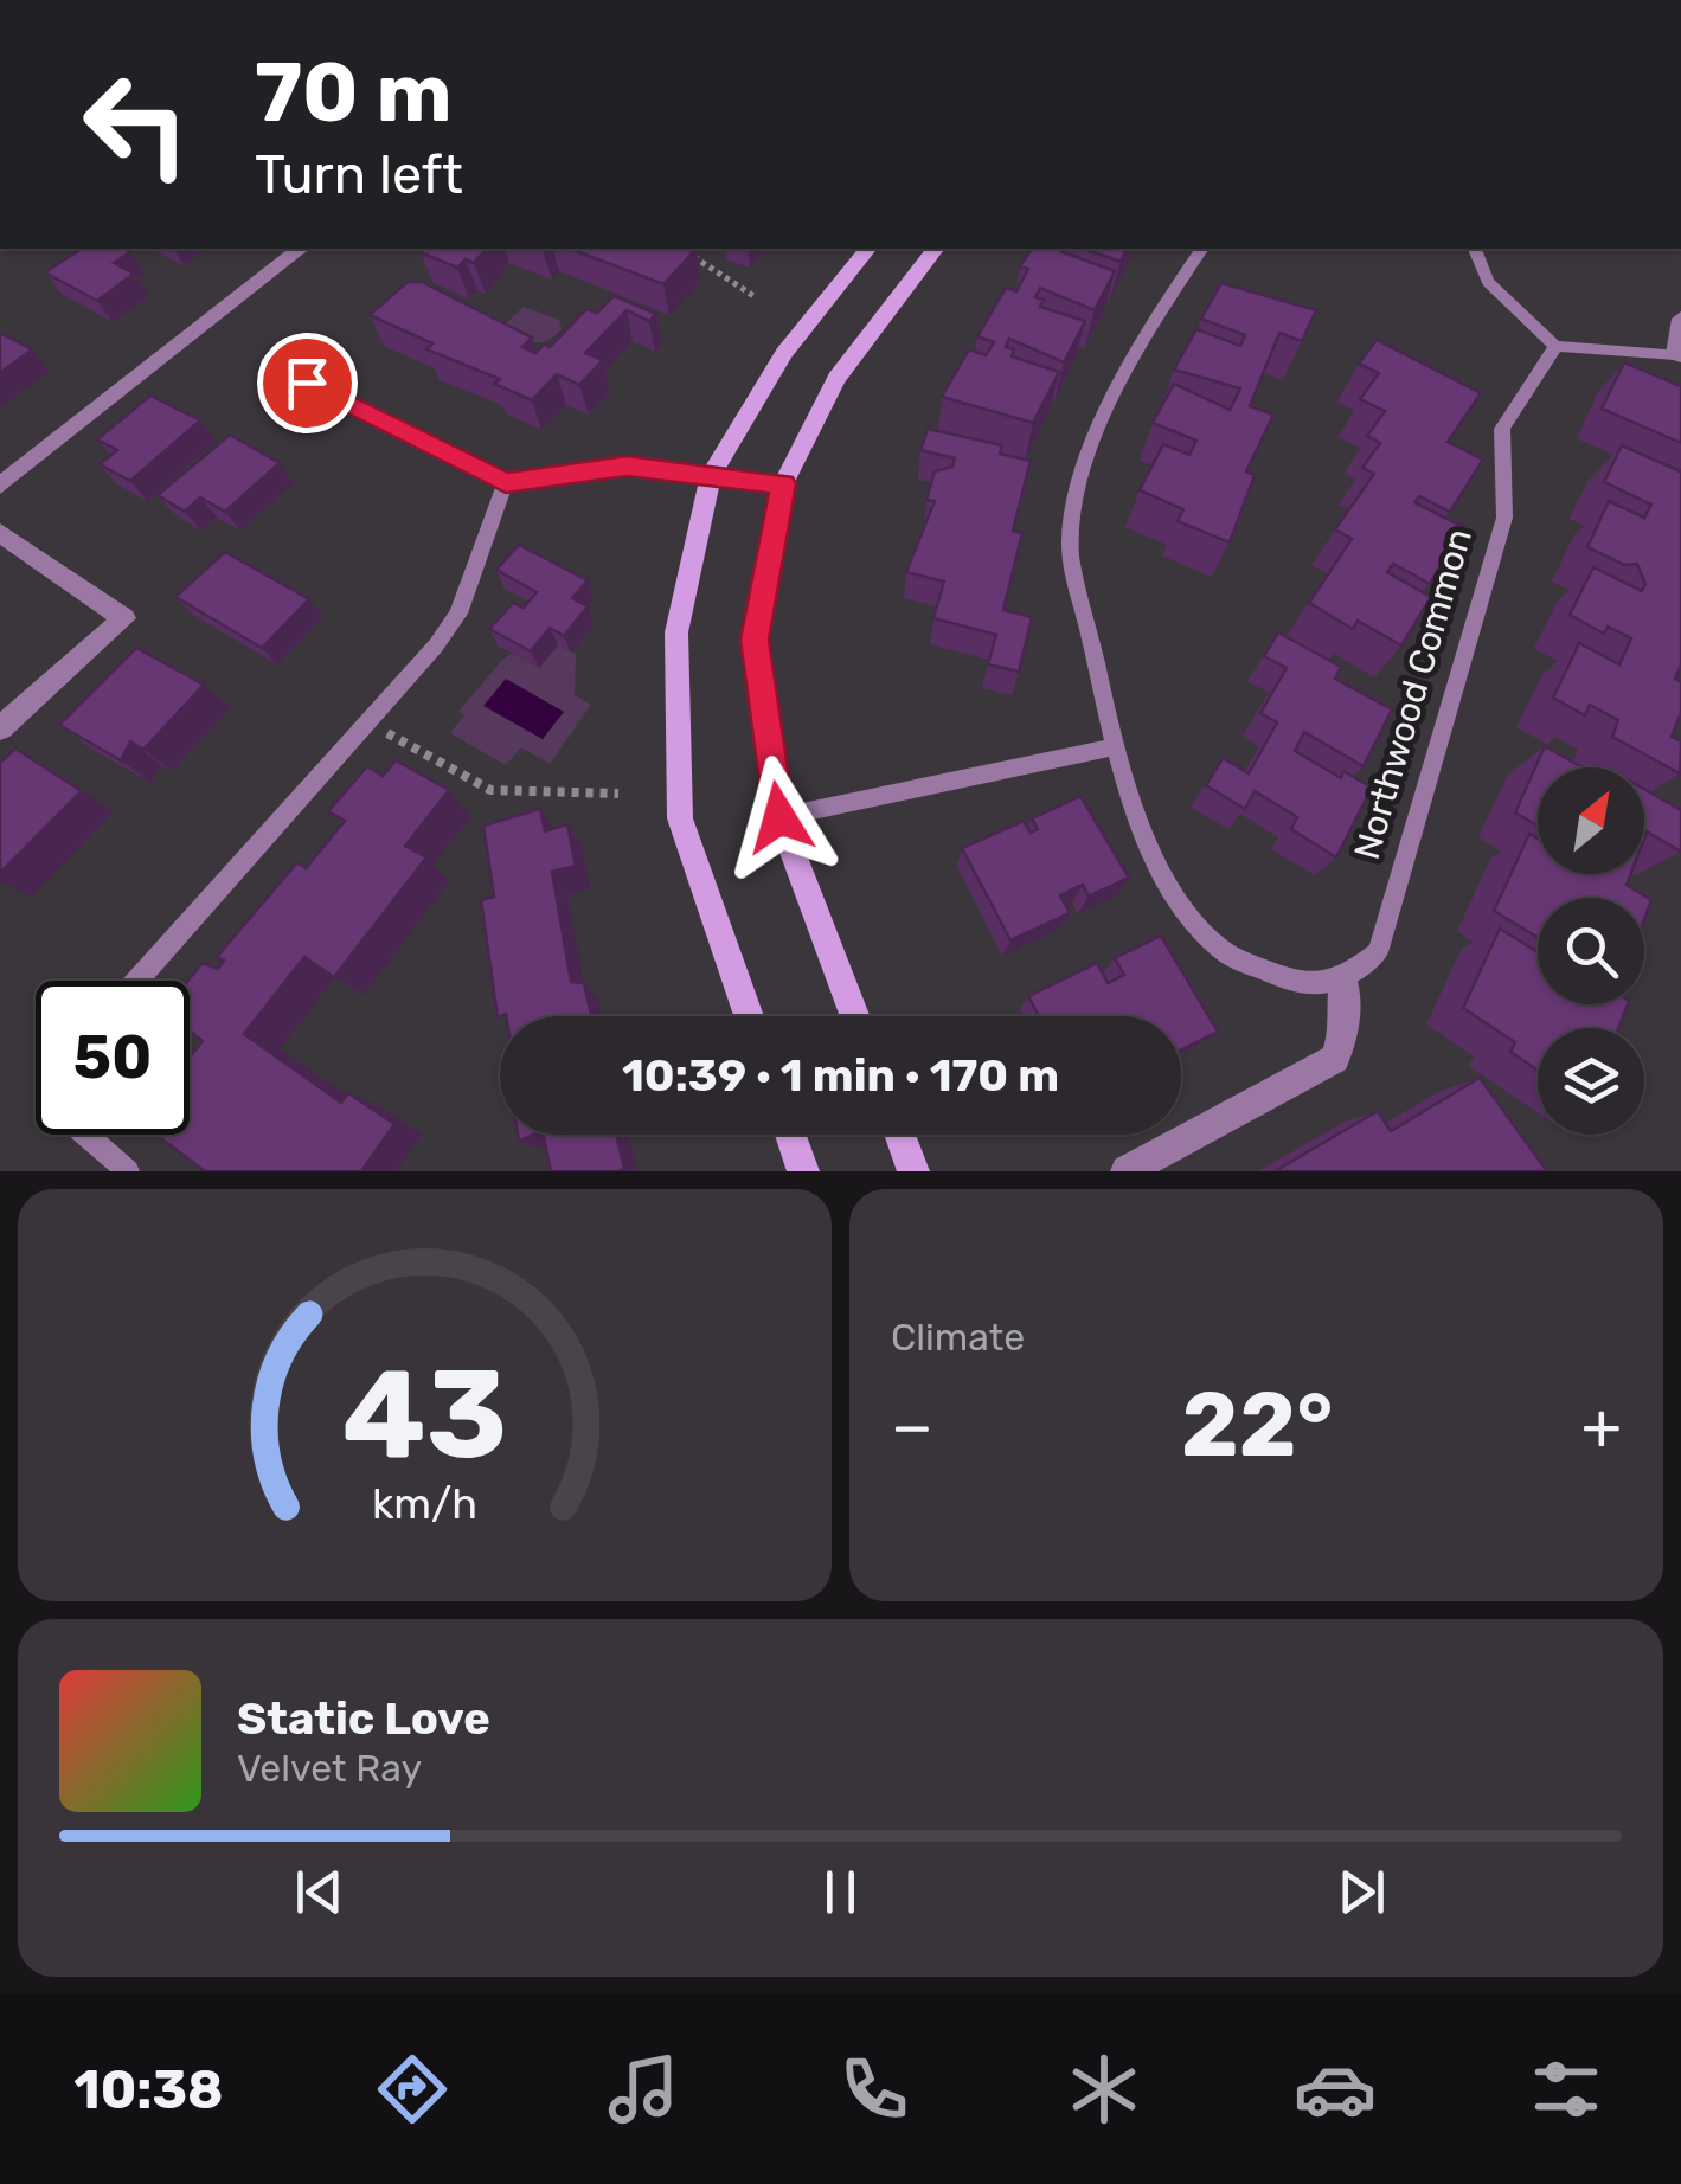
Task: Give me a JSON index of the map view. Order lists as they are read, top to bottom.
{
  "streets": {
    "lane": ["Northwood Common"]
  },
  "north": "top right",
  "page": {
    "turn": ["70 m", "Turn left"],
    "limit": "50",
    "trip": "10:39 · 1 min · 170 m",
    "tile": "Climate",
    "heat": ["−", "22°", "+"],
    "song": ["Static Love", "Velvet Ray"],
    "tabs": "10:38",
    "gauge": ["43", "km/h"]
  }
}
